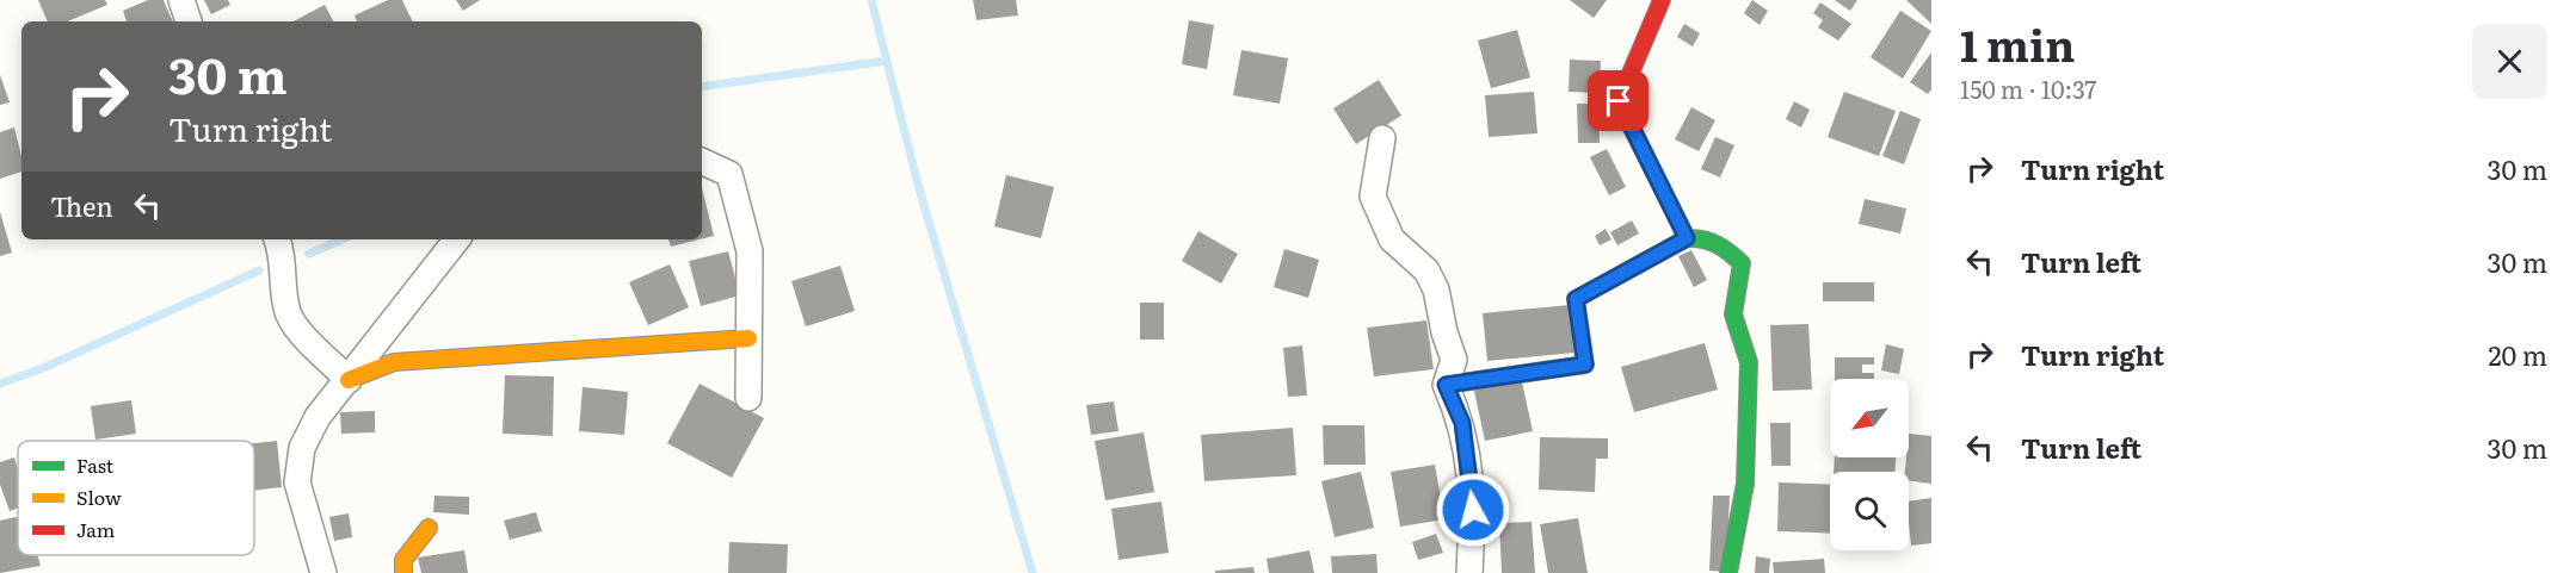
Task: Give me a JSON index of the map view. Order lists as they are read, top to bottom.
{
  "legend": ["Fast", "Slow", "Jam"],
  "north": "bottom left",
  "page": {
    "heading": ["1 min", "150 m · 10:37"],
    "turn": ["30 m", "Turn right"],
    "list": [
      {
        "name": "Turn right",
        "value": "30 m"
      },
      {
        "name": "Turn left",
        "value": "30 m"
      },
      {
        "name": "Turn right",
        "value": "20 m"
      },
      {
        "name": "Turn left",
        "value": "30 m"
      }
    ],
    "then": "Then"
  }
}
